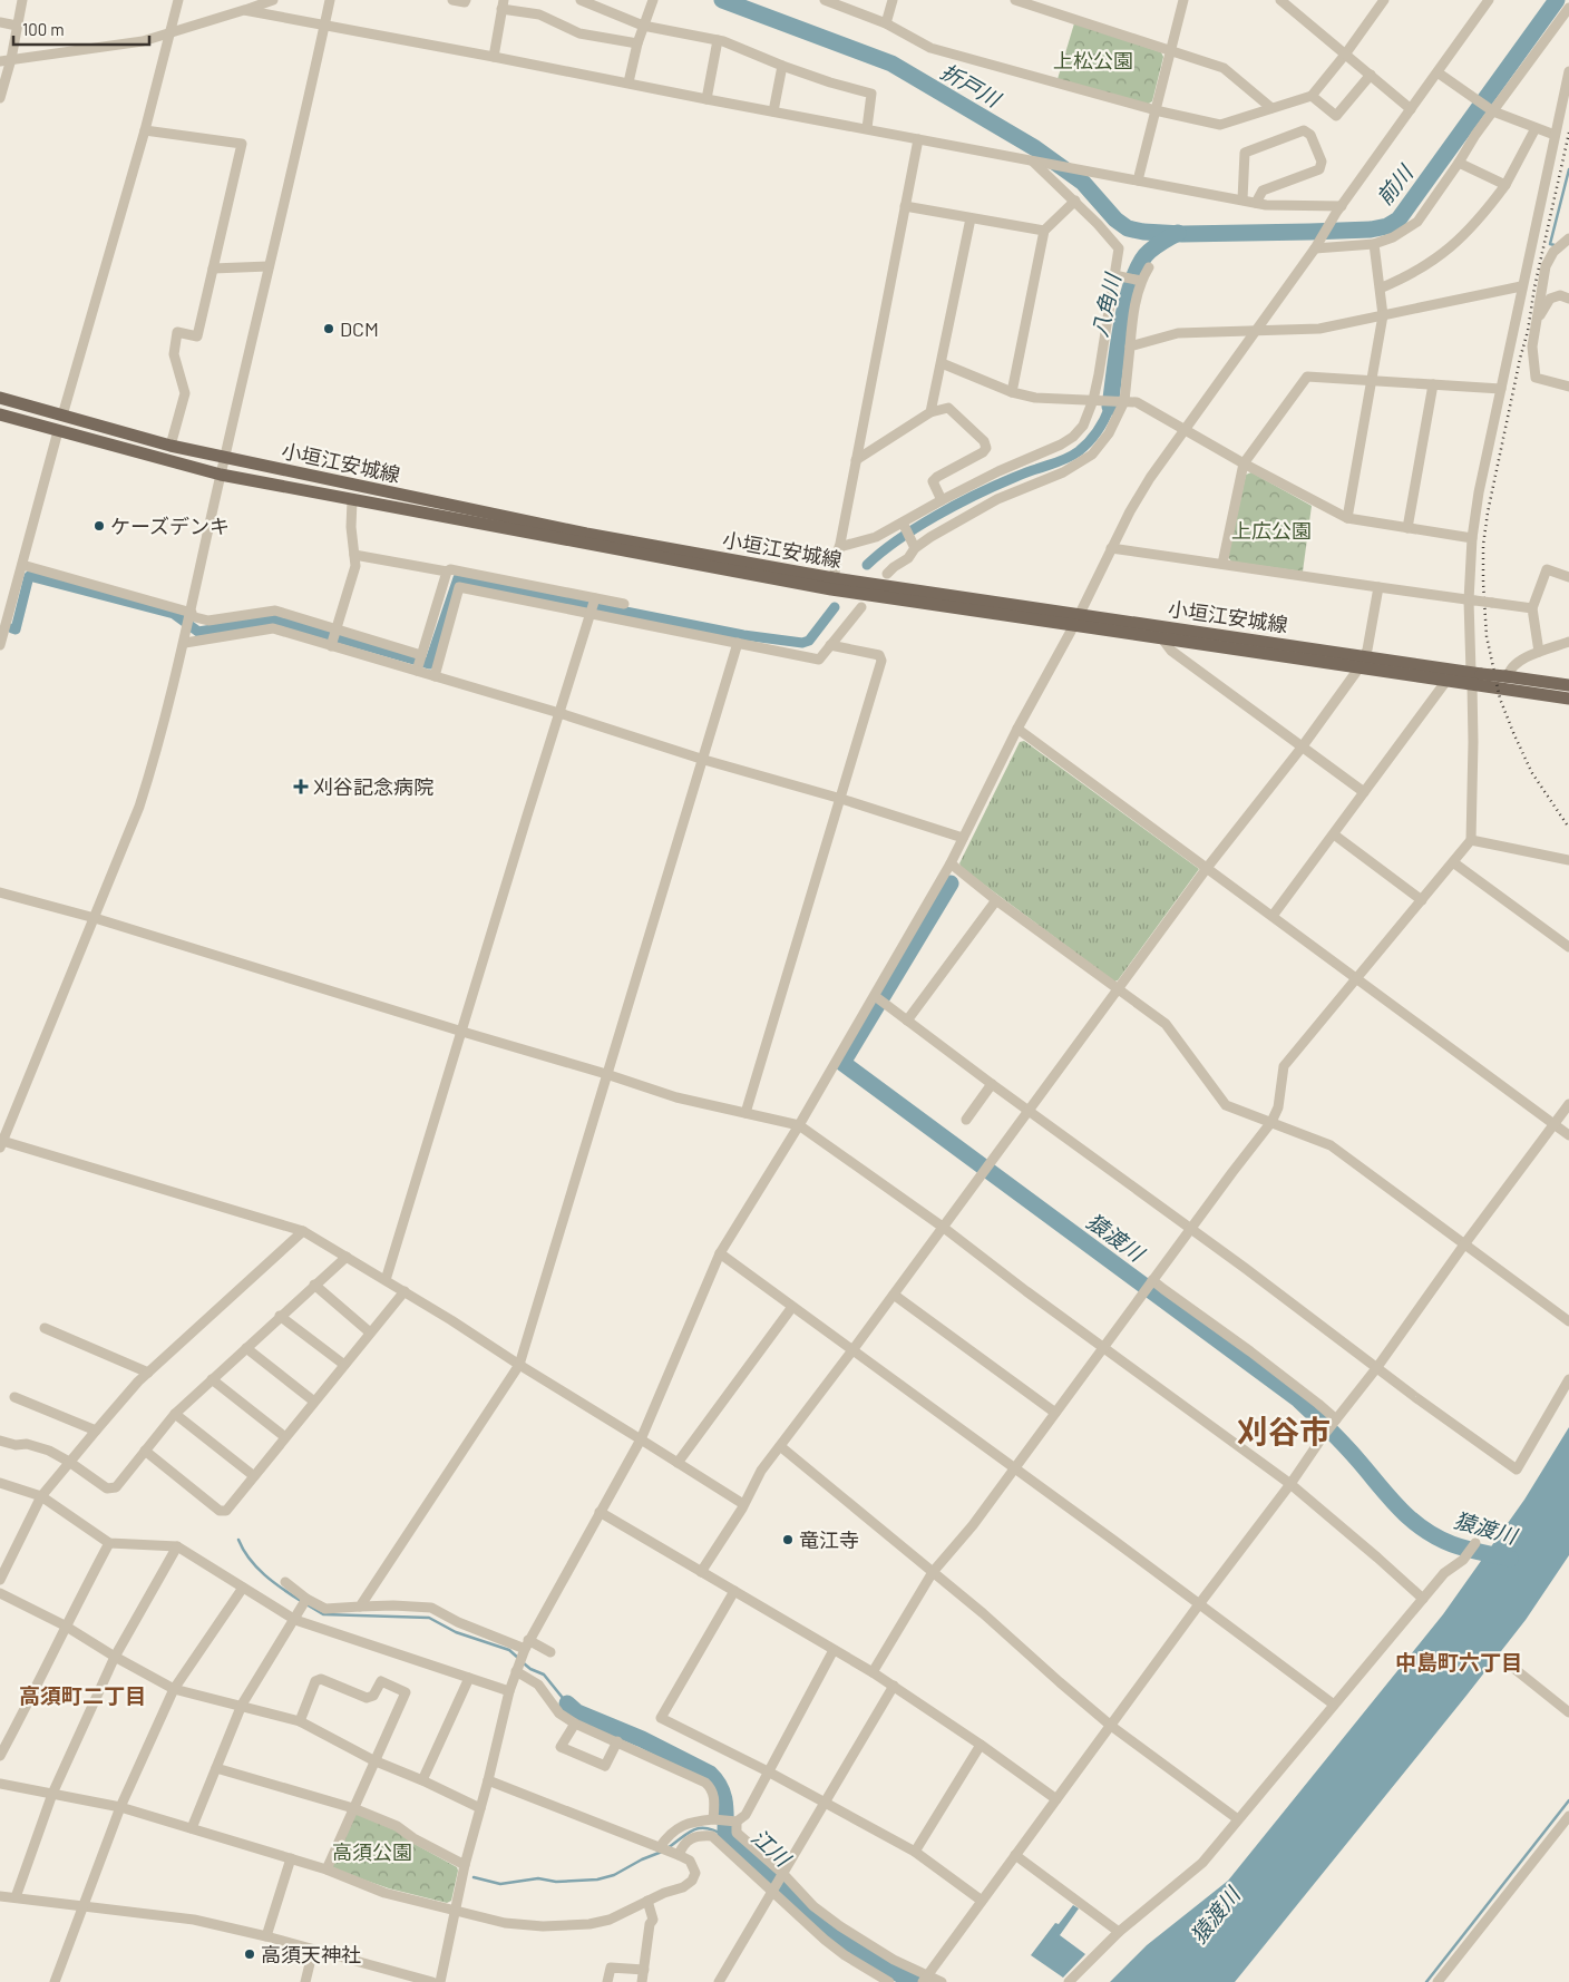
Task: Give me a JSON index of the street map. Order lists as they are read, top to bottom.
{
  "streets": {
    "main road": ["小垣江安城線"]
  },
  "districts": ["刈谷市", "中島町六丁目", "高須町二丁目"],
  "water": [
    "折戸川",
    "前川",
    "八角川",
    "猿渡川",
    "江川"
  ],
  "parks": ["上松公園", "上広公園", "高須公園"],
  "places": {
    "other": [
      "DCM",
      "ケーズデンキ",
      "竜江寺",
      "高須天神社"
    ],
    "health": ["刈谷記念病院"]
  },
  "scale_bar": "100 m"
}
